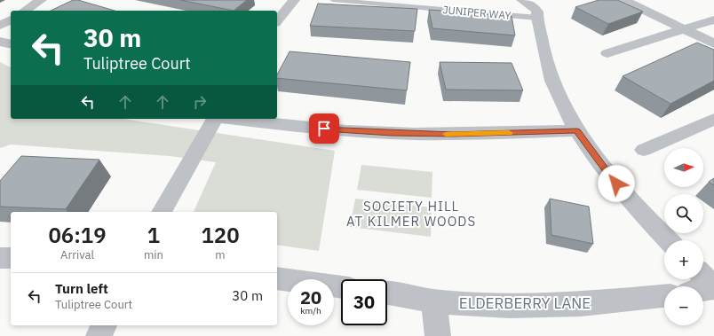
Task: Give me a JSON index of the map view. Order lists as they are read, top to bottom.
{
  "streets": {
    "street": ["JUNIPER WAY", "ELDERBERRY LANE"]
  },
  "districts": ["SOCIETY HILL AT KILMER WOODS"],
  "north": "right",
  "page": {
    "turn": ["30 m", "Tuliptree Court"],
    "map_buttons": ["+", "−"],
    "eta": [
      "06:19",
      "Arrival",
      "1",
      "min",
      "120",
      "m"
    ],
    "list": [
      {
        "name": "Turn left",
        "note": "Tuliptree Court",
        "value": "30 m"
      }
    ],
    "speed": "20 km/h",
    "limit": "30"
  }
}
